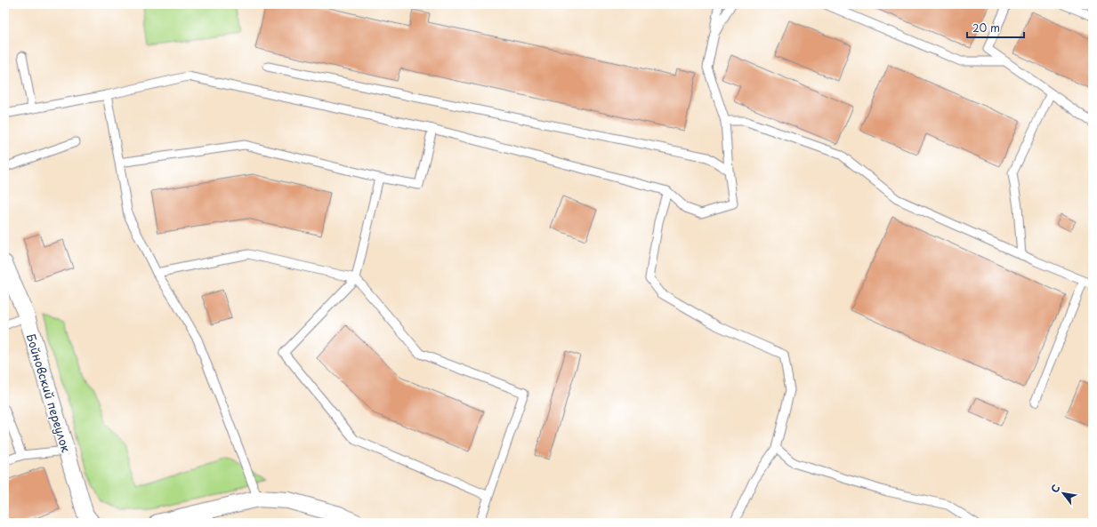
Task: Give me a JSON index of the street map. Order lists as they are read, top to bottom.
{
  "streets": {
    "street": ["Бойновский переулок"]
  },
  "scale_bar": "20 m",
  "north": "top left"
}
